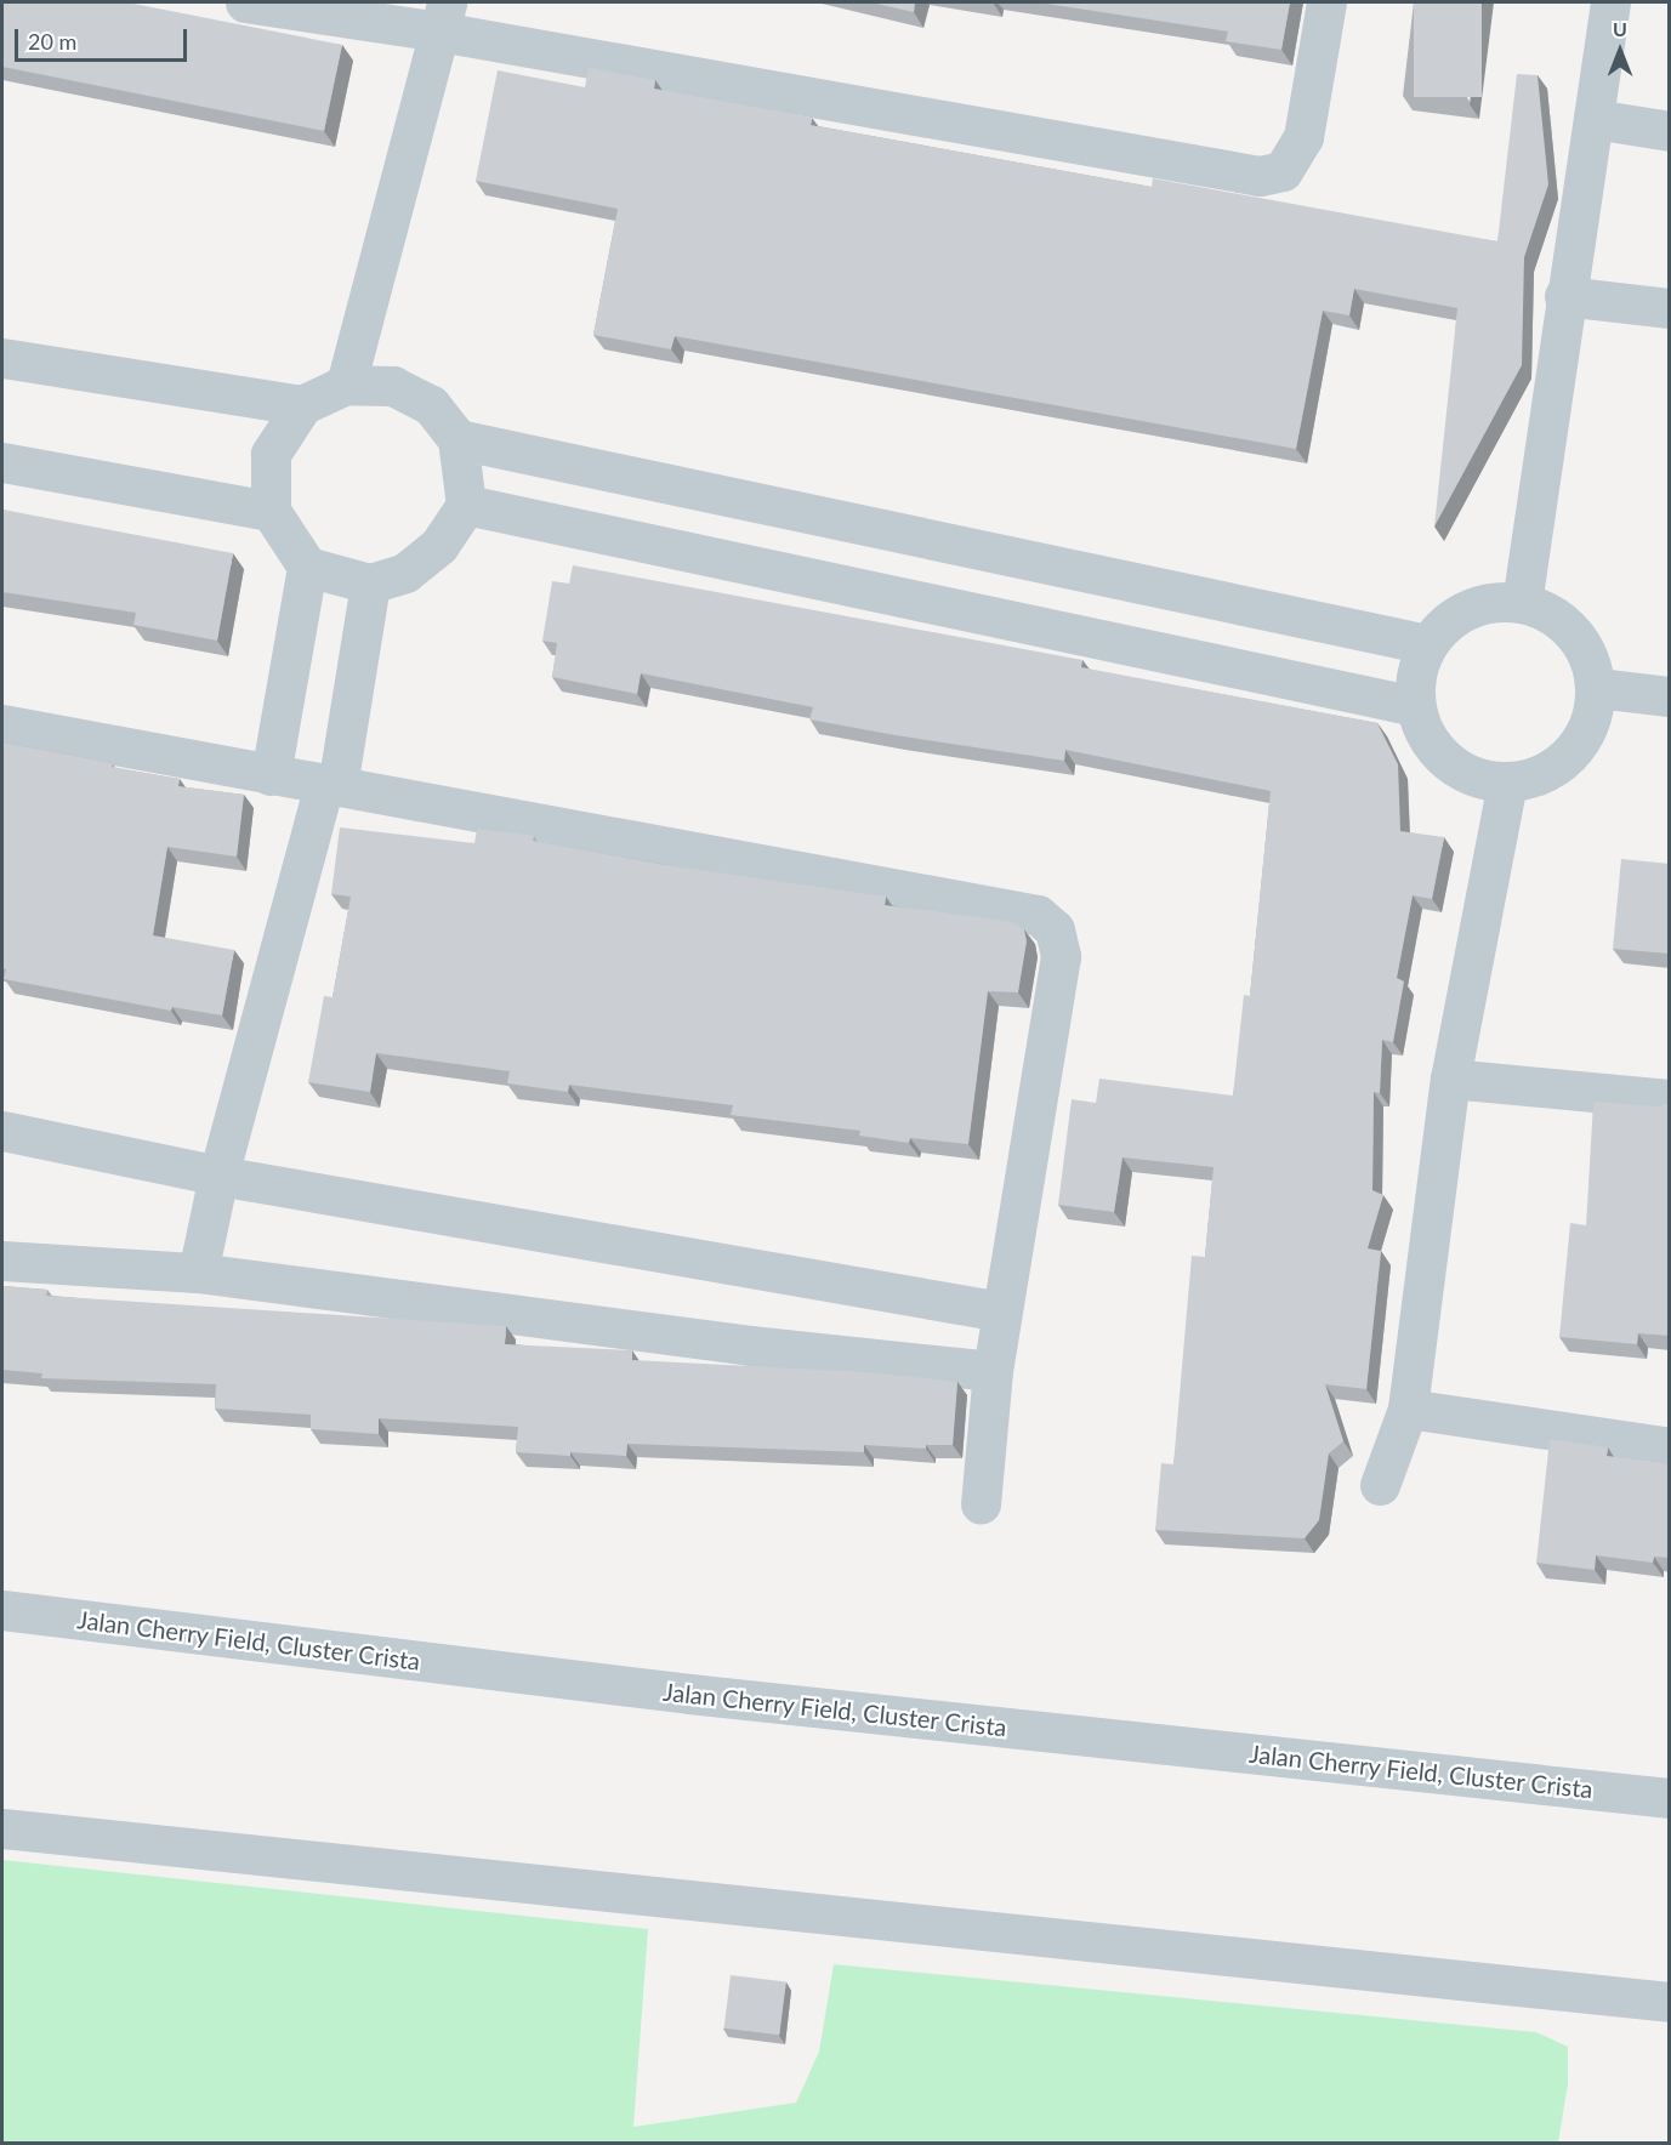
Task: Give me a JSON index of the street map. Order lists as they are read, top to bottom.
{
  "streets": {
    "street": ["Jalan Cherry Field, Cluster Crista"]
  },
  "scale_bar": "20 m",
  "north": "top"
}
